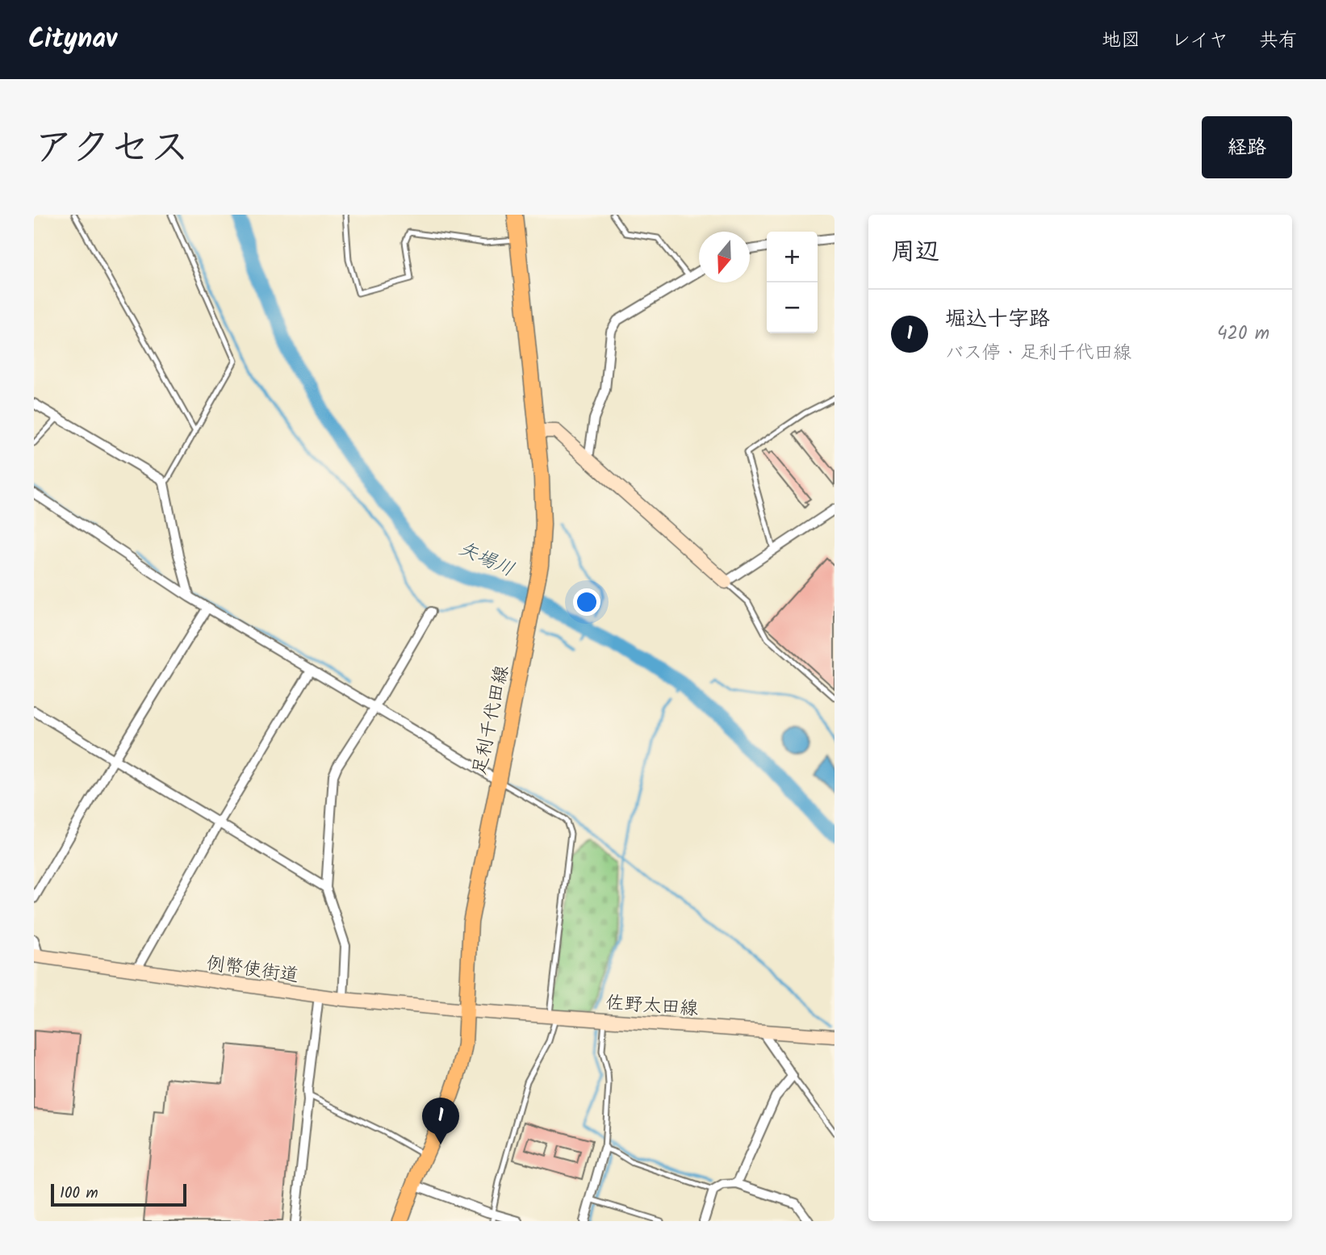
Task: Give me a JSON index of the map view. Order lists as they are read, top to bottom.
{
  "streets": {
    "main road": ["足利千代田線", "例幣使街道", "佐野太田線"]
  },
  "crossings": [
    ["足利千代田線", "例幣使街道"],
    ["足利千代田線", "佐野太田線"],
    ["例幣使街道", "佐野太田線"]
  ],
  "water": ["矢場川"],
  "scale_bar": "100 m",
  "north": "bottom",
  "page": {
    "header": "Citynav",
    "nav": ["地図", "レイヤ", "共有"],
    "title": "アクセス",
    "buttons": "経路",
    "heading": "周辺",
    "map_buttons": ["+", "−"],
    "list": [
      {
        "mark": "1",
        "name": "堀込十字路",
        "note": "バス停 · 足利千代田線",
        "value": "420 m"
      }
    ],
    "pins": "1",
    "scale": "100 m"
  }
}
